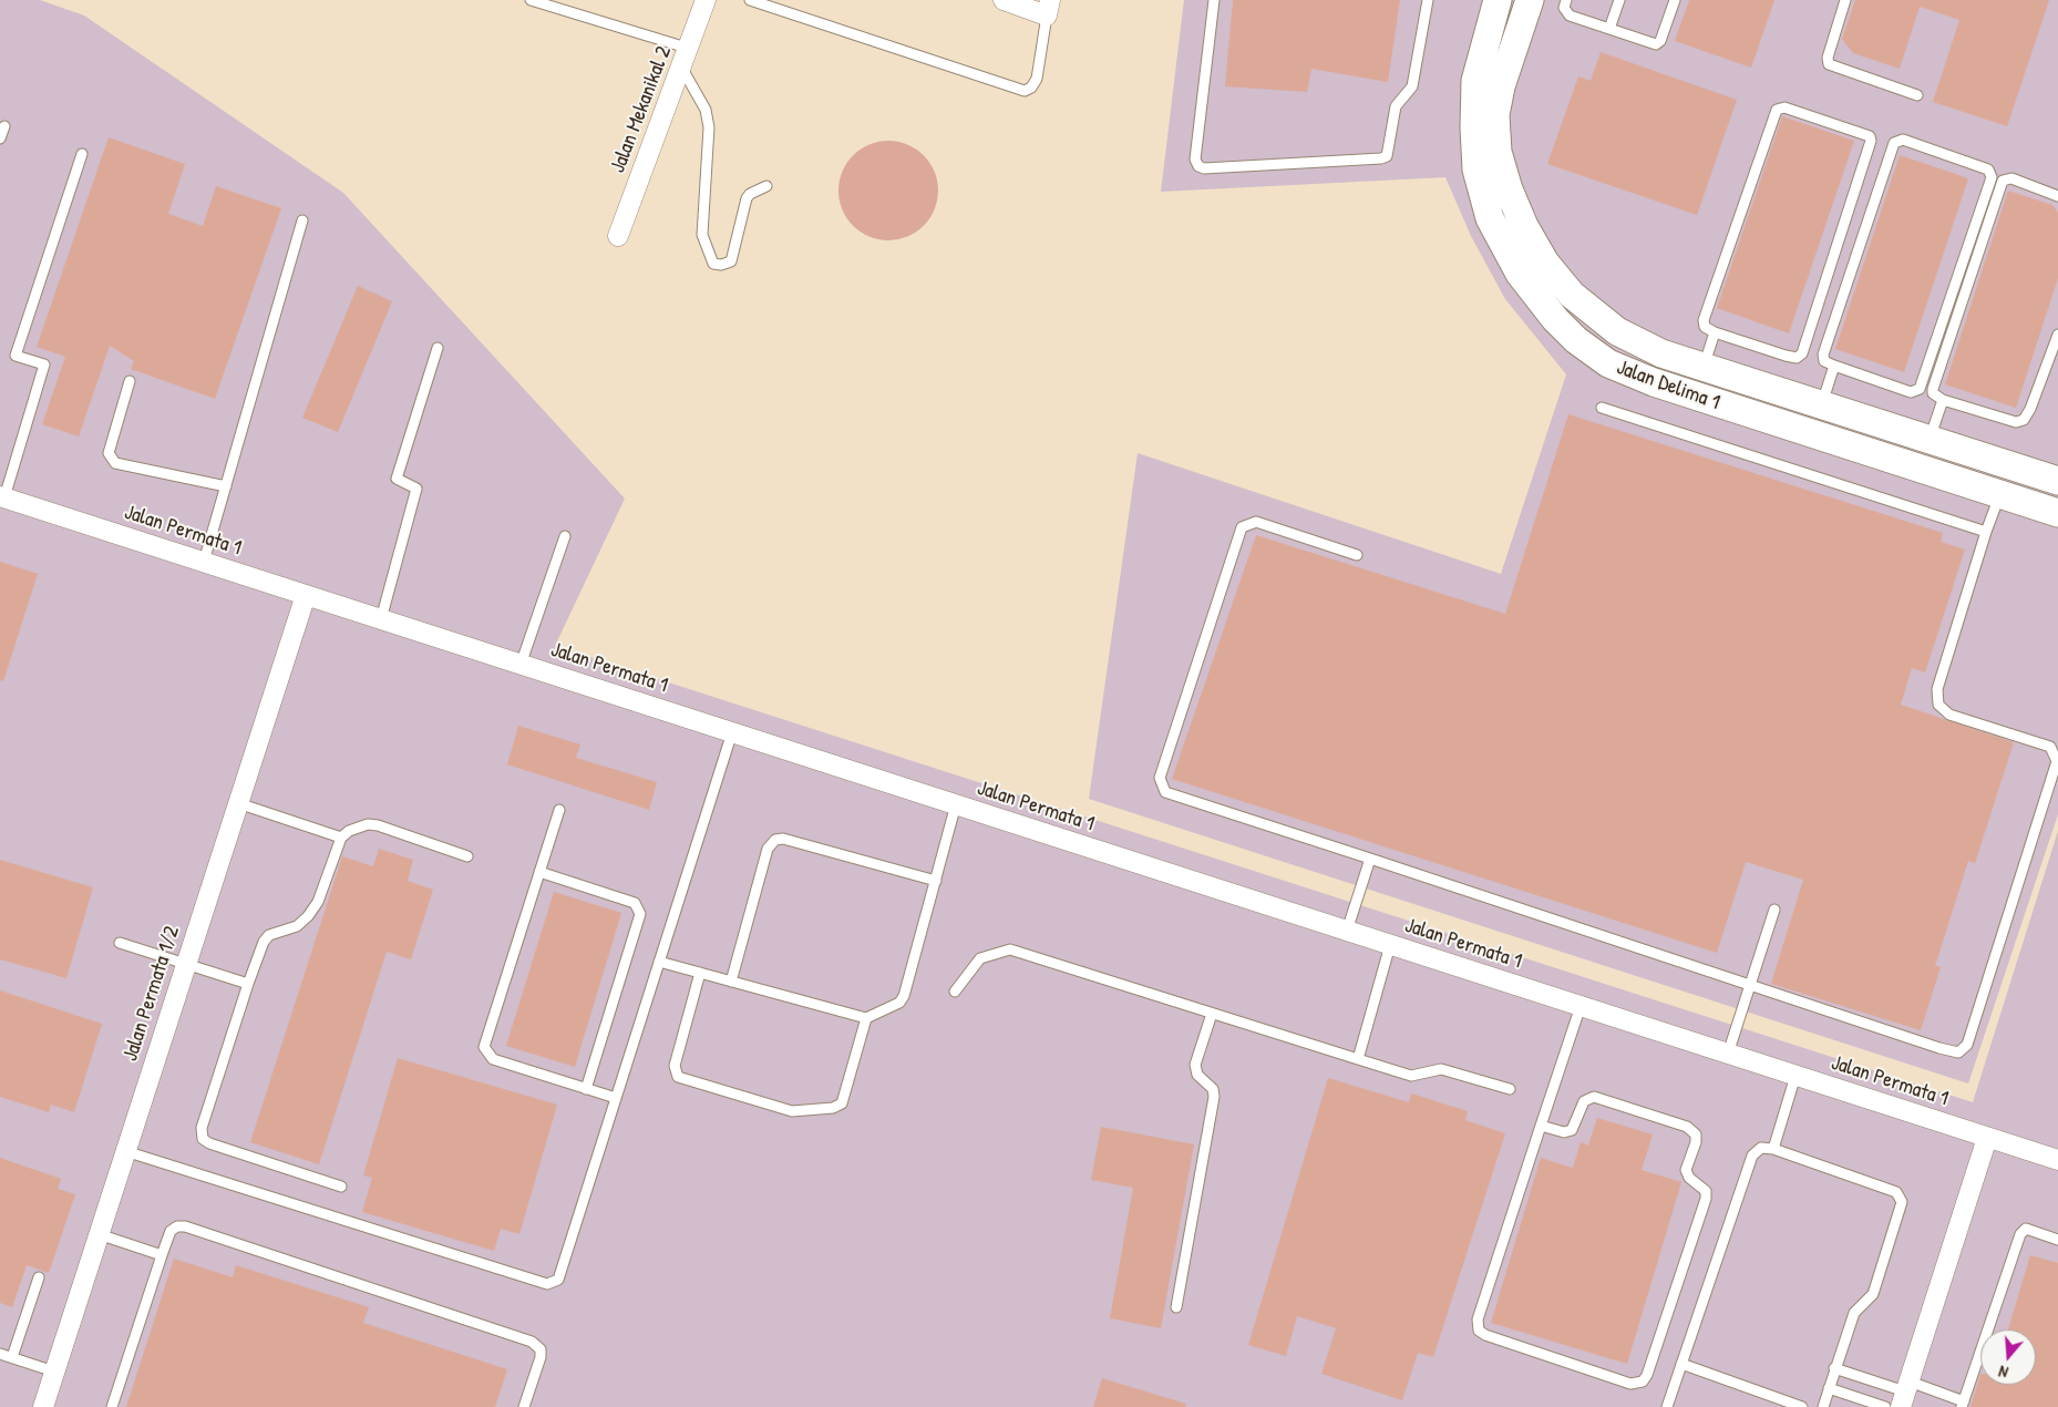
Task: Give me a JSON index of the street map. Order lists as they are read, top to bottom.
{
  "streets": {
    "street": [
      "Jalan Mekanikal 2",
      "Jalan Delima 1",
      "Jalan Permata 1",
      "Jalan Permata 1/2"
    ]
  },
  "crossings": [
    ["Jalan Permata 1", "Jalan Permata 1/2"]
  ],
  "north": "bottom"
}
